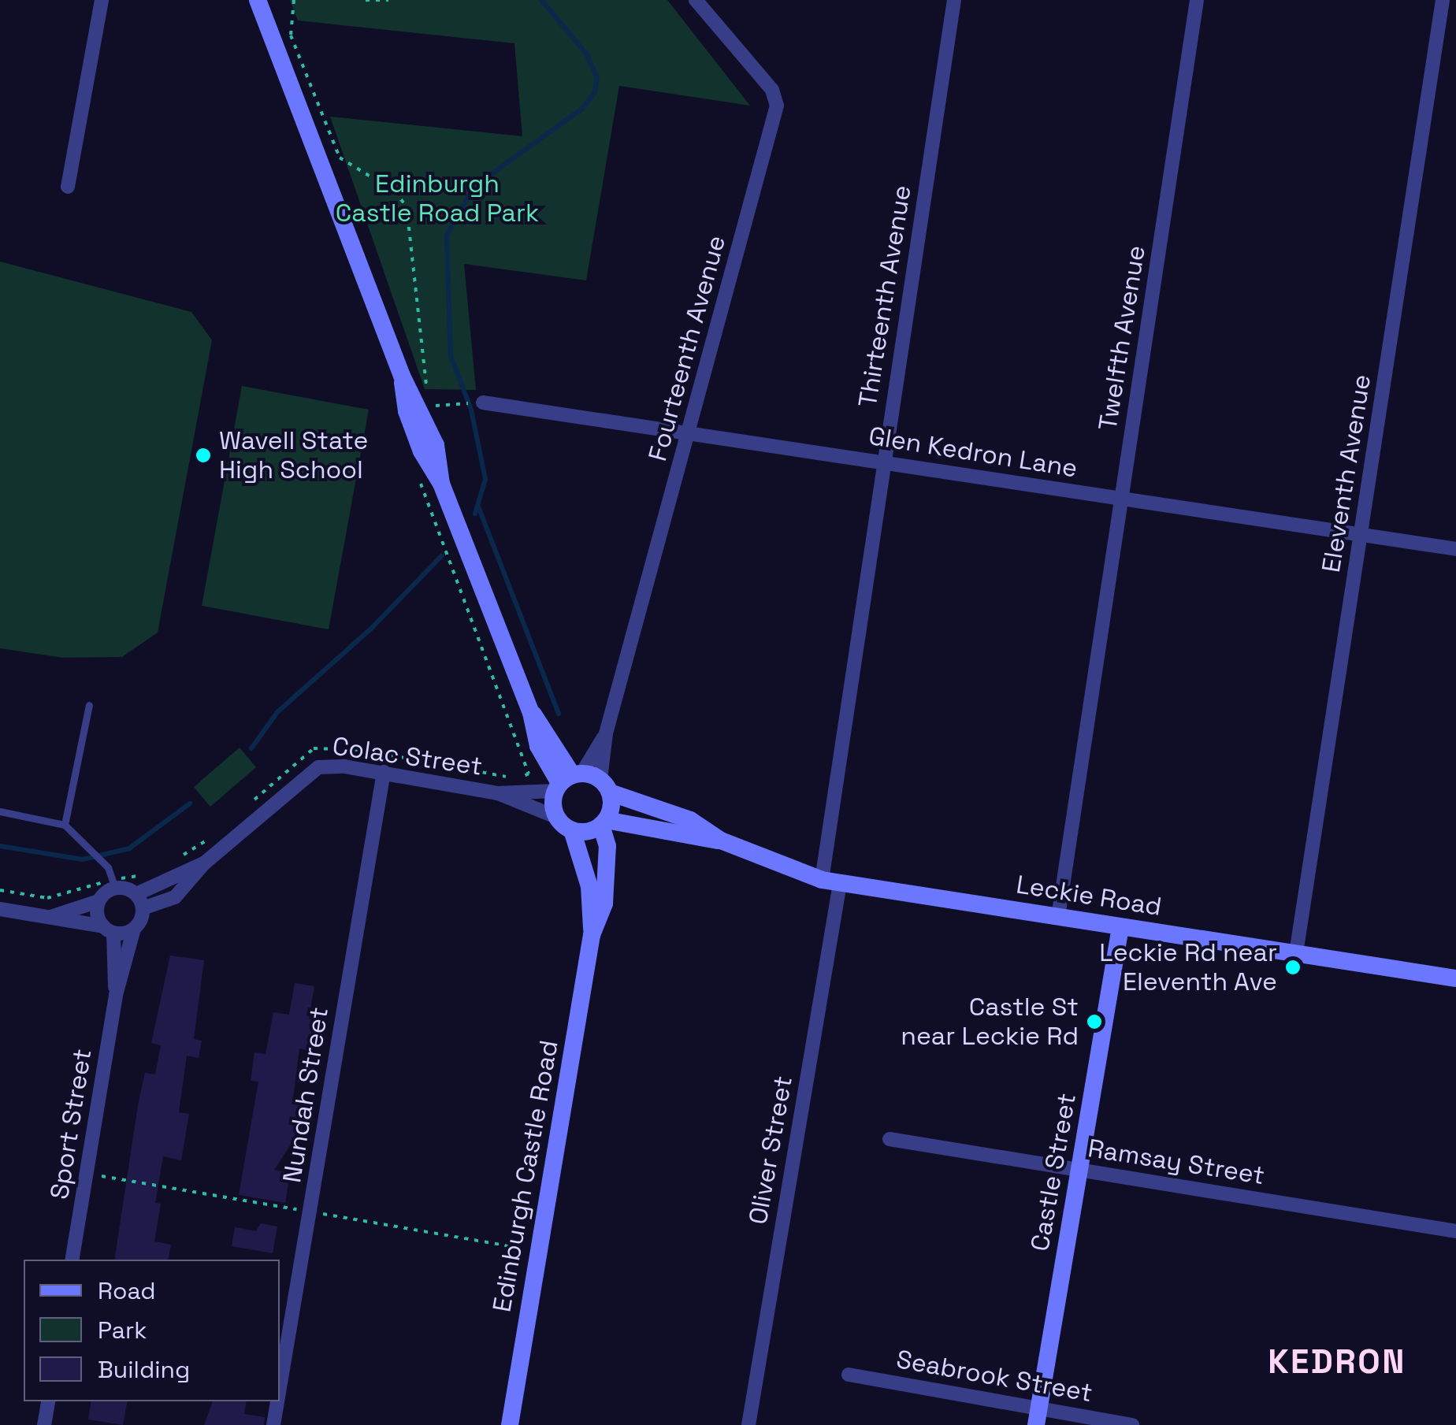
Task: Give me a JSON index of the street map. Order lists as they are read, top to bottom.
{
  "streets": {
    "street": [
      "Thirteenth Avenue",
      "Twelfth Avenue",
      "Fourteenth Avenue",
      "Glen Kedron Lane",
      "Eleventh Avenue",
      "Colac Street",
      "Leckie Road",
      "Nundah Street",
      "Sport Street",
      "Oliver Street",
      "Ramsay Street",
      "Castle Street",
      "Edinburgh Castle Road",
      "Seabrook Street"
    ]
  },
  "crossings": [
    ["Thirteenth Avenue", "Glen Kedron Lane"],
    ["Thirteenth Avenue", "Leckie Road"],
    ["Thirteenth Avenue", "Oliver Street"],
    ["Twelfth Avenue", "Glen Kedron Lane"],
    ["Twelfth Avenue", "Leckie Road"],
    ["Fourteenth Avenue", "Glen Kedron Lane"],
    ["Fourteenth Avenue", "Colac Street"],
    ["Fourteenth Avenue", "Leckie Road"],
    ["Fourteenth Avenue", "Edinburgh Castle Road"],
    ["Glen Kedron Lane", "Eleventh Avenue"],
    ["Eleventh Avenue", "Leckie Road"],
    ["Colac Street", "Leckie Road"],
    ["Colac Street", "Nundah Street"],
    ["Colac Street", "Sport Street"],
    ["Colac Street", "Edinburgh Castle Road"],
    ["Leckie Road", "Oliver Street"],
    ["Leckie Road", "Castle Street"],
    ["Leckie Road", "Edinburgh Castle Road"],
    ["Ramsay Street", "Castle Street"],
    ["Castle Street", "Seabrook Street"]
  ],
  "districts": ["KEDRON"],
  "parks": ["Edinburgh Castle Road Park"],
  "places": ["Wavell State High School", "Leckie Rd near Eleventh Ave", "Castle St near Leckie Rd"],
  "legend": ["Road", "Park", "Building"]
}
